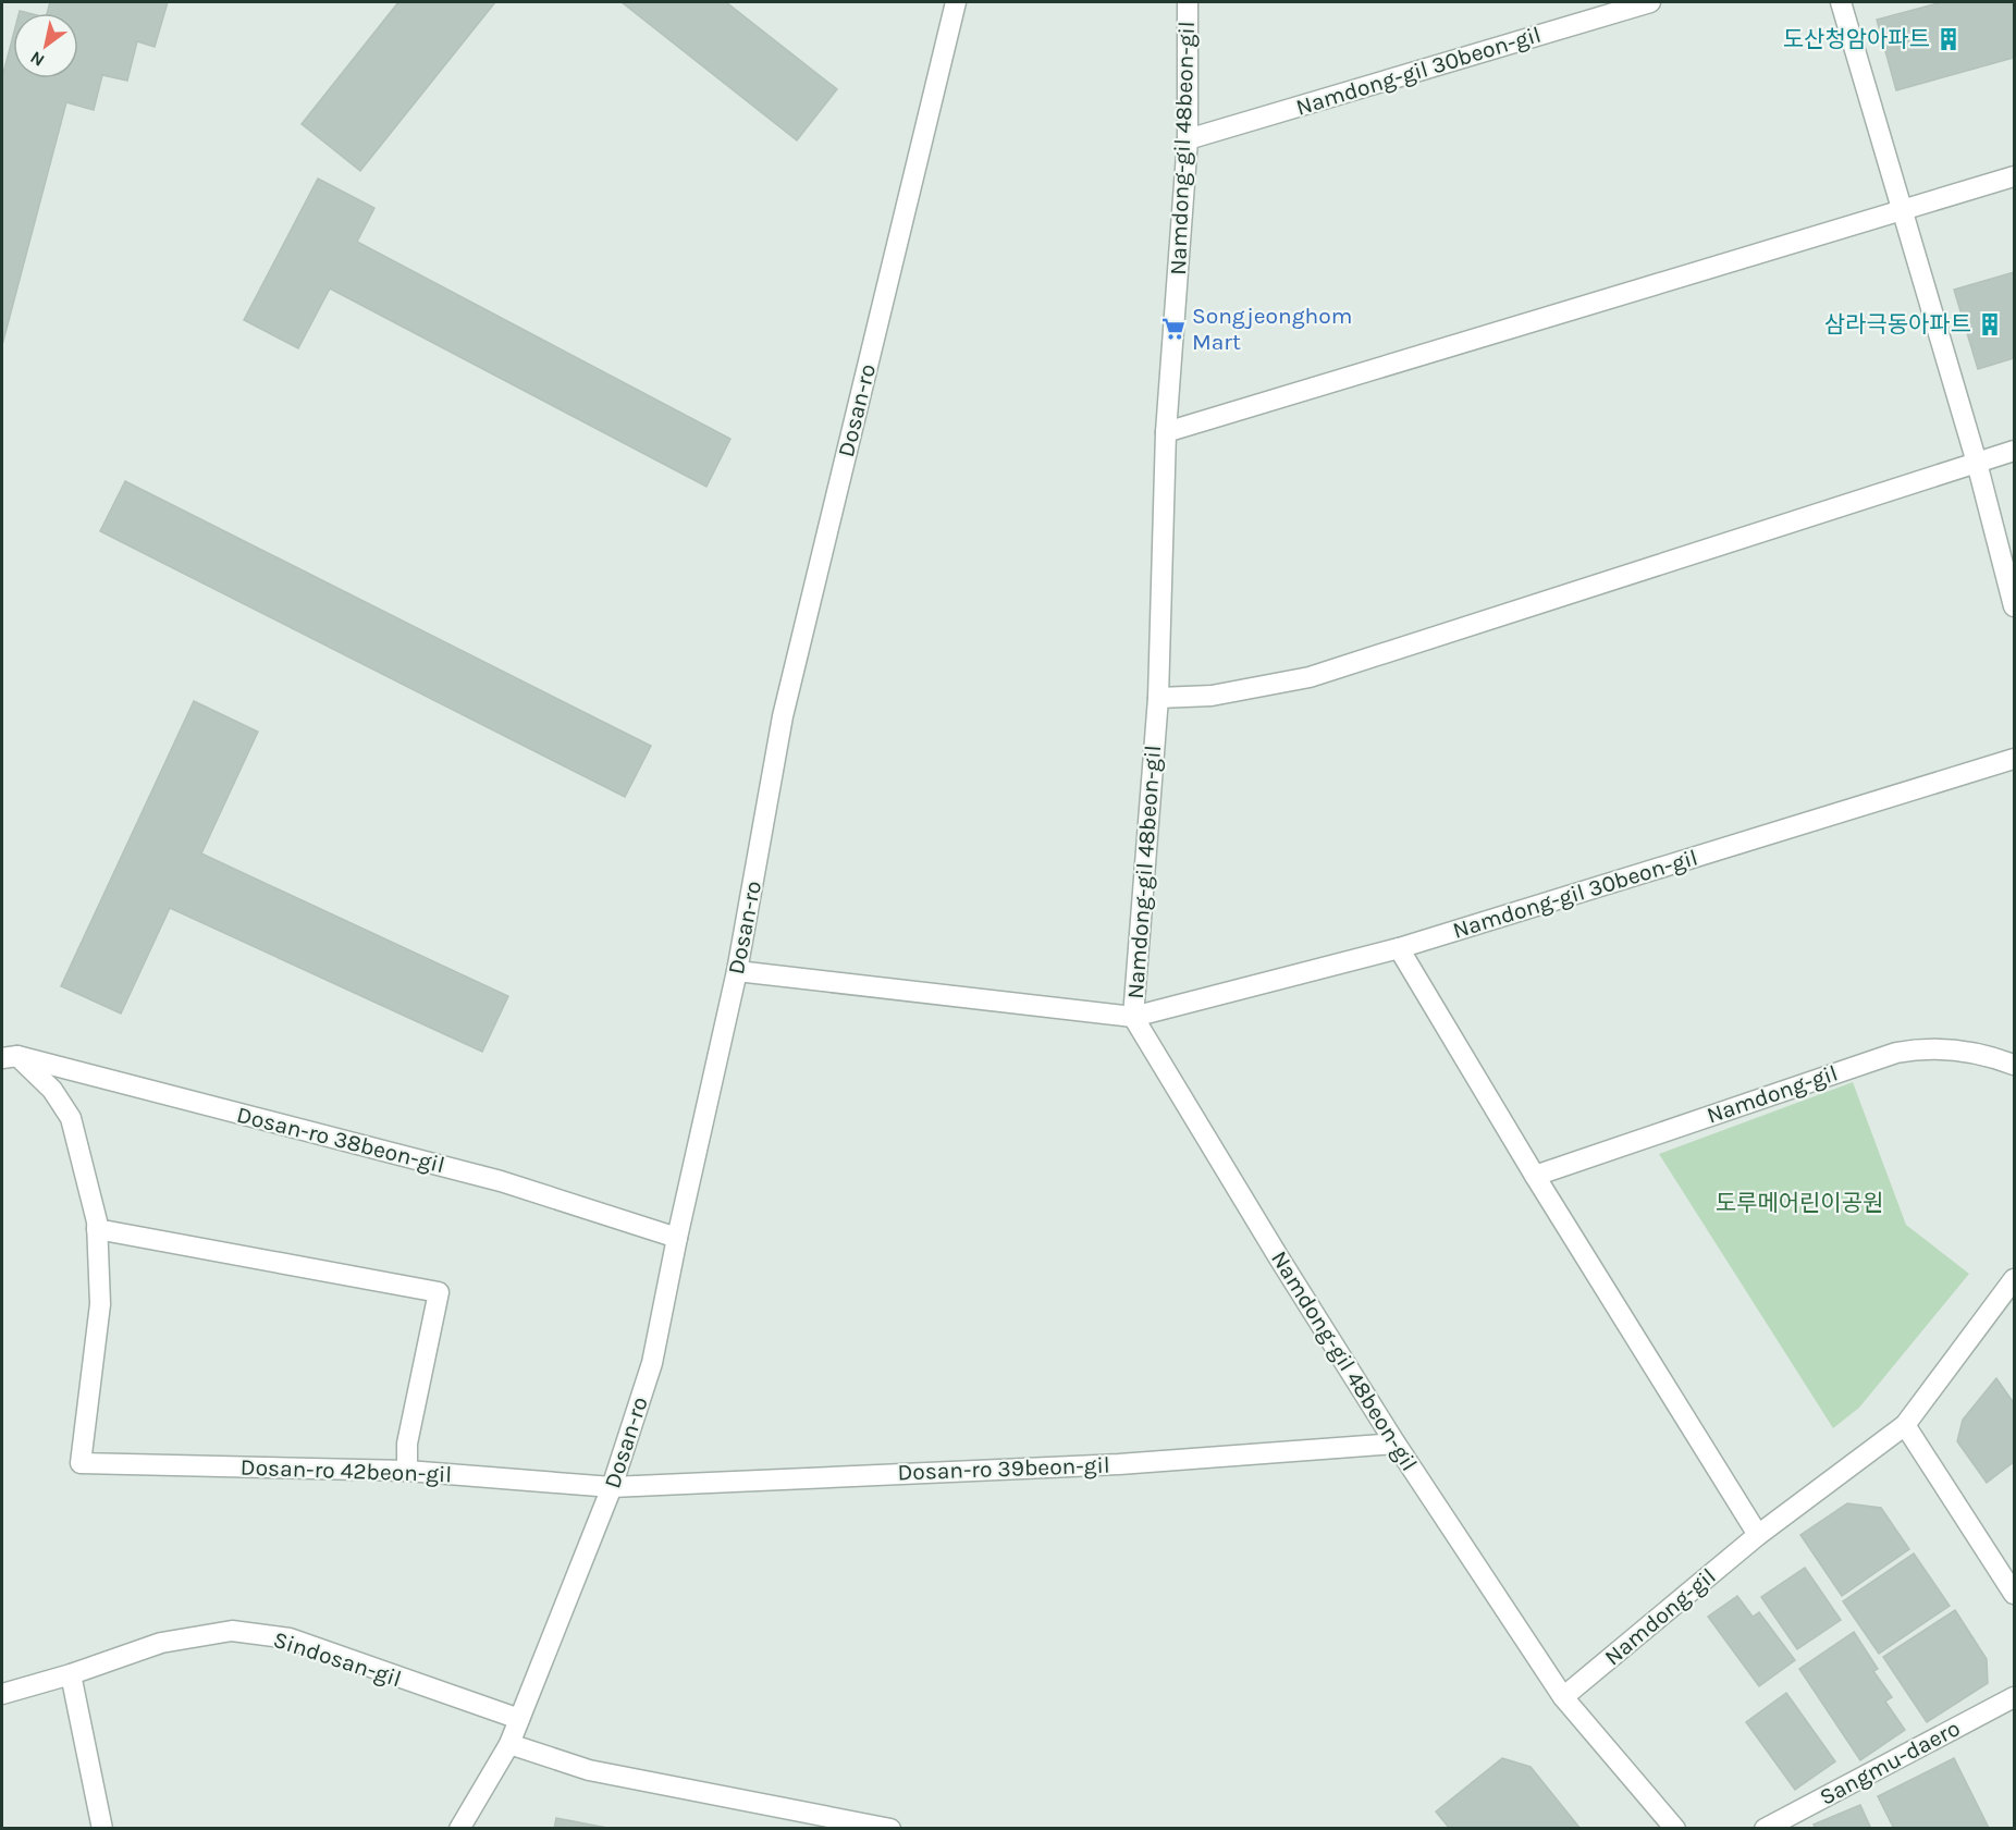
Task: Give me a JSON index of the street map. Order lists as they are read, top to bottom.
{
  "streets": {
    "street": [
      "Namdong-gil 30beon-gil",
      "Namdong-gil 48beon-gil",
      "Dosan-ro",
      "Namdong-gil",
      "Dosan-ro 38beon-gil",
      "Dosan-ro 39beon-gil",
      "Dosan-ro 42beon-gil",
      "Sindosan-gil",
      "Sangmu-daero"
    ]
  },
  "crossings": [
    ["Namdong-gil 30beon-gil", "Namdong-gil 48beon-gil"],
    ["Namdong-gil 48beon-gil", "Namdong-gil"],
    ["Namdong-gil 48beon-gil", "Dosan-ro 39beon-gil"],
    ["Dosan-ro", "Dosan-ro 38beon-gil"],
    ["Dosan-ro", "Dosan-ro 39beon-gil"],
    ["Dosan-ro", "Dosan-ro 42beon-gil"],
    ["Dosan-ro", "Sindosan-gil"],
    ["Dosan-ro 39beon-gil", "Dosan-ro 42beon-gil"]
  ],
  "parks": ["도루메어린이공원"],
  "places": {
    "building": ["도산청암아파트", "삼라극동아파트"],
    "supermarket": ["Songjeonghom Mart"]
  },
  "north": "bottom left"
}
